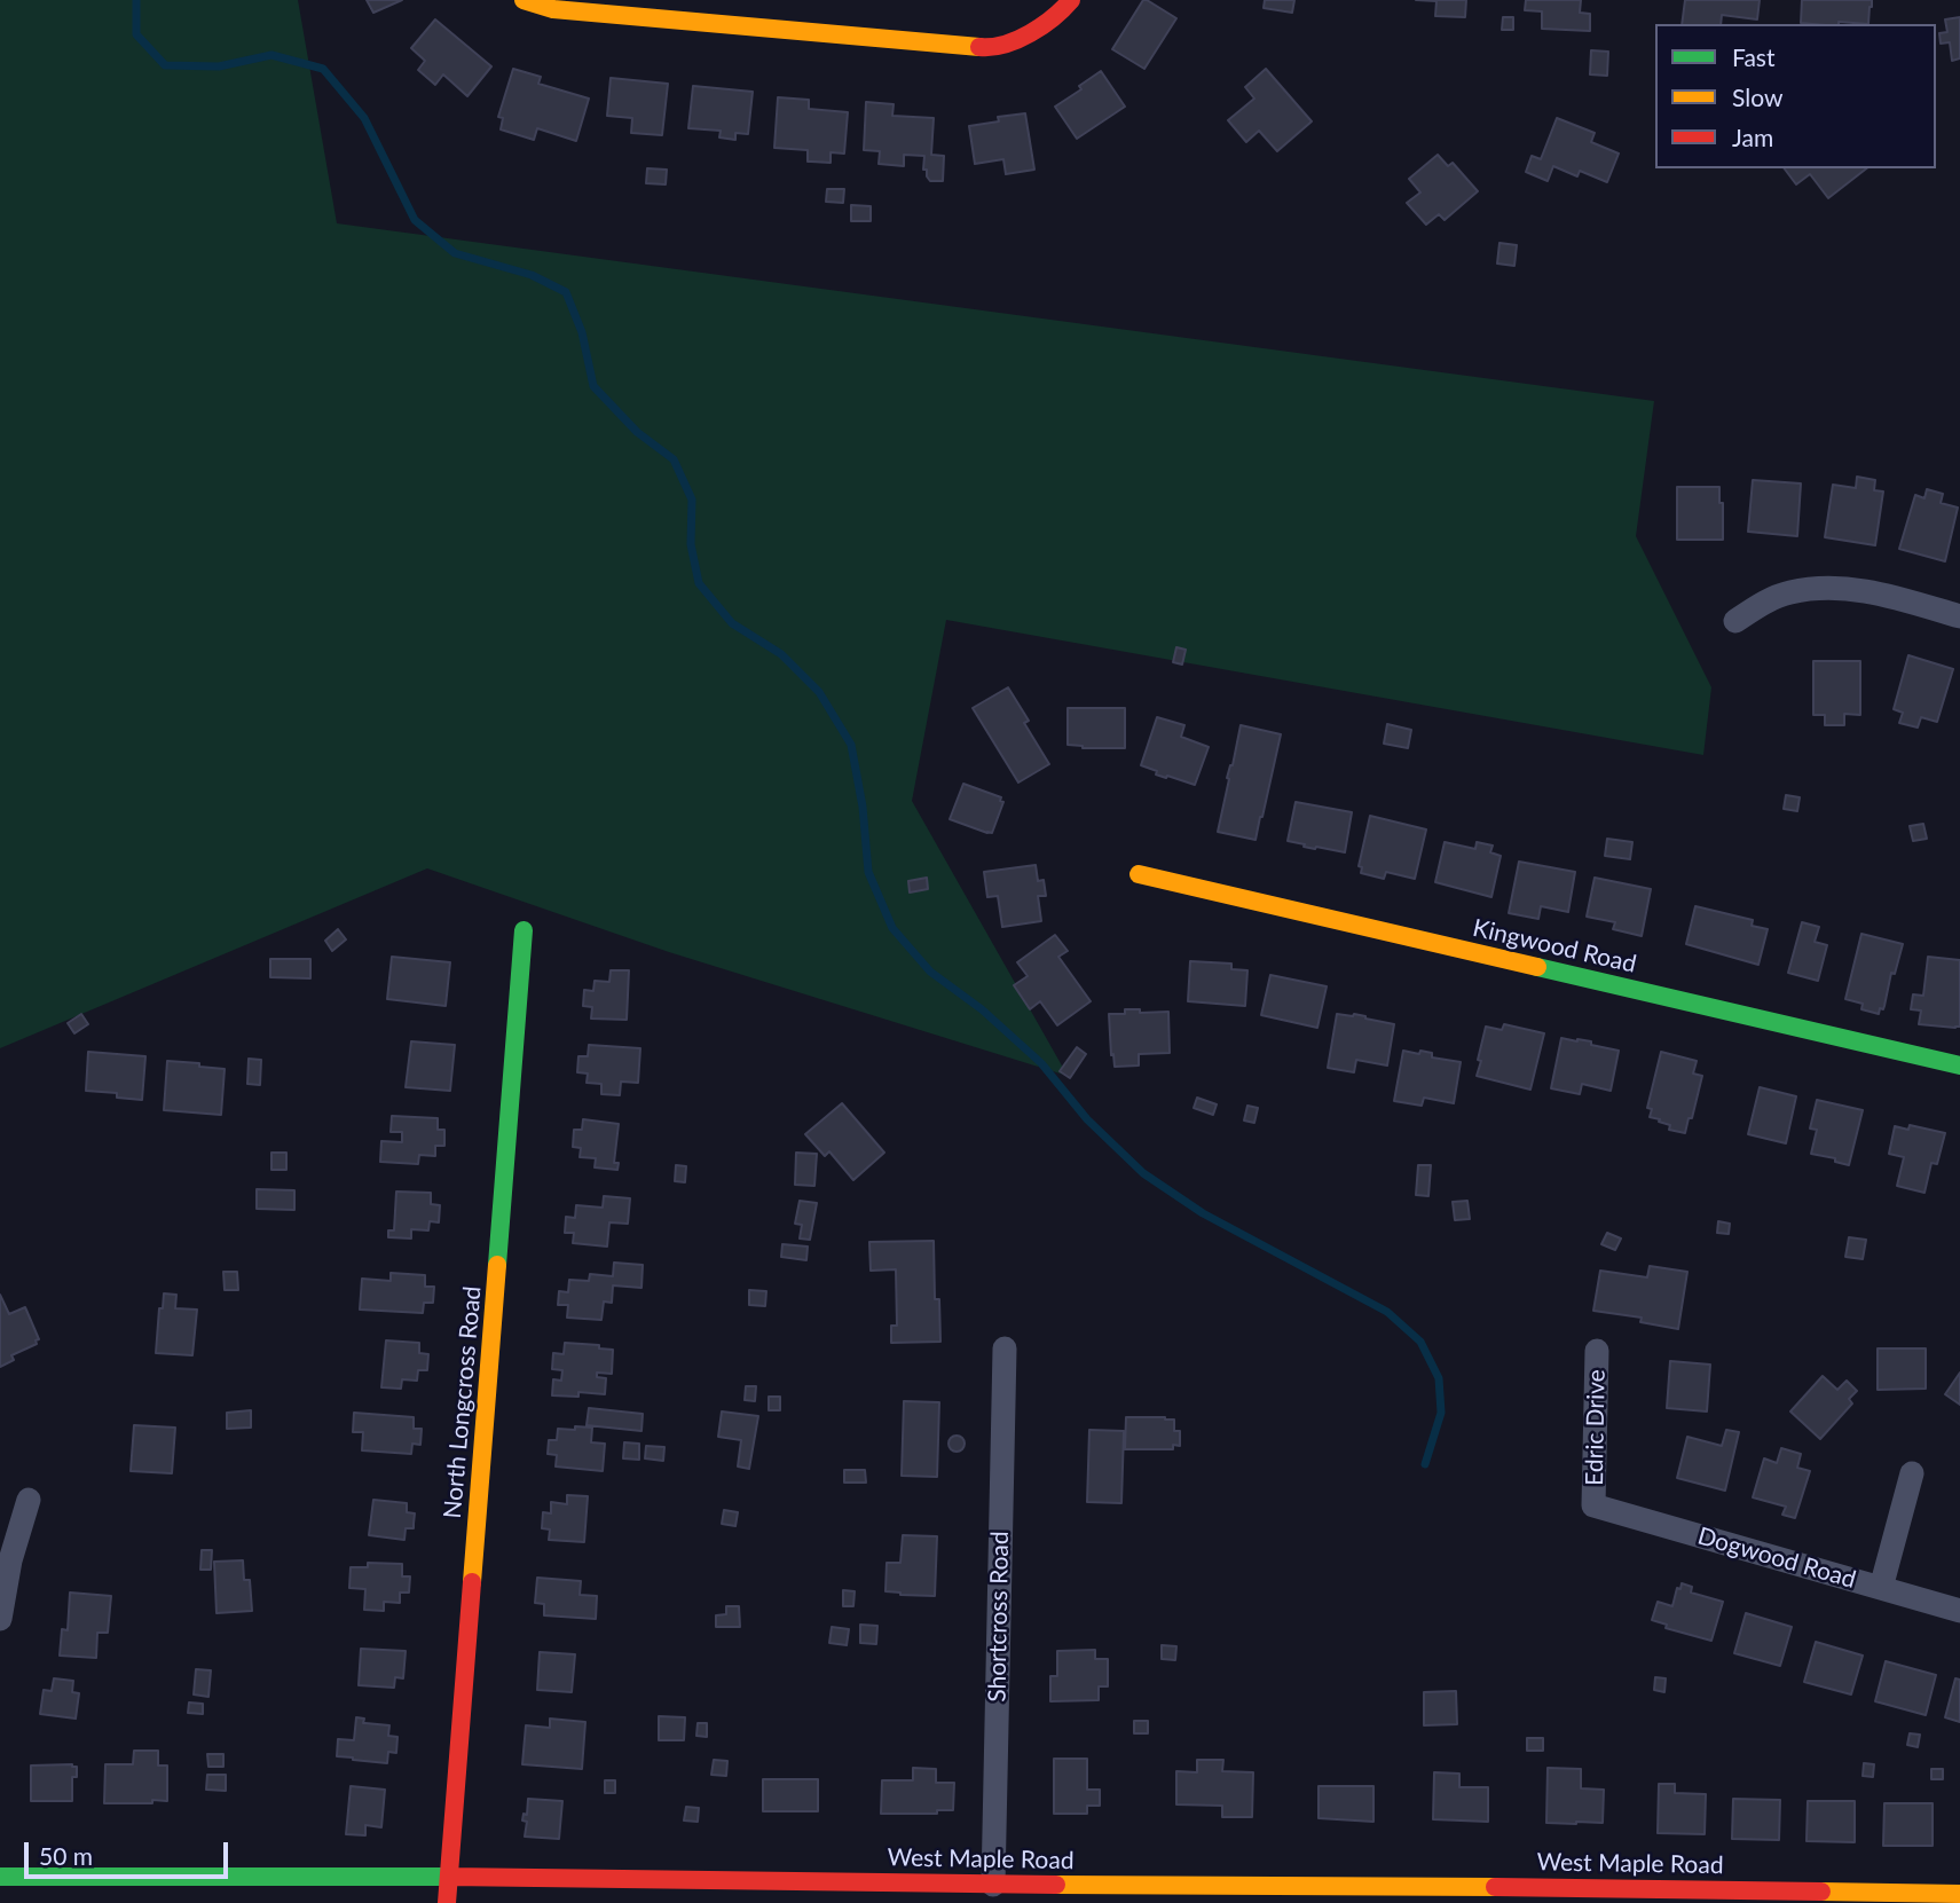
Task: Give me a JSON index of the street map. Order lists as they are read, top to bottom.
{
  "streets": {
    "street": [
      "Kingwood Road",
      "North Longcross Road",
      "Edric Drive",
      "Dogwood Road",
      "Shortcross Road",
      "West Maple Road"
    ]
  },
  "crossings": [
    ["North Longcross Road", "West Maple Road"],
    ["Edric Drive", "Dogwood Road"],
    ["Shortcross Road", "West Maple Road"]
  ],
  "legend": ["Fast", "Slow", "Jam"],
  "scale_bar": "50 m"
}
